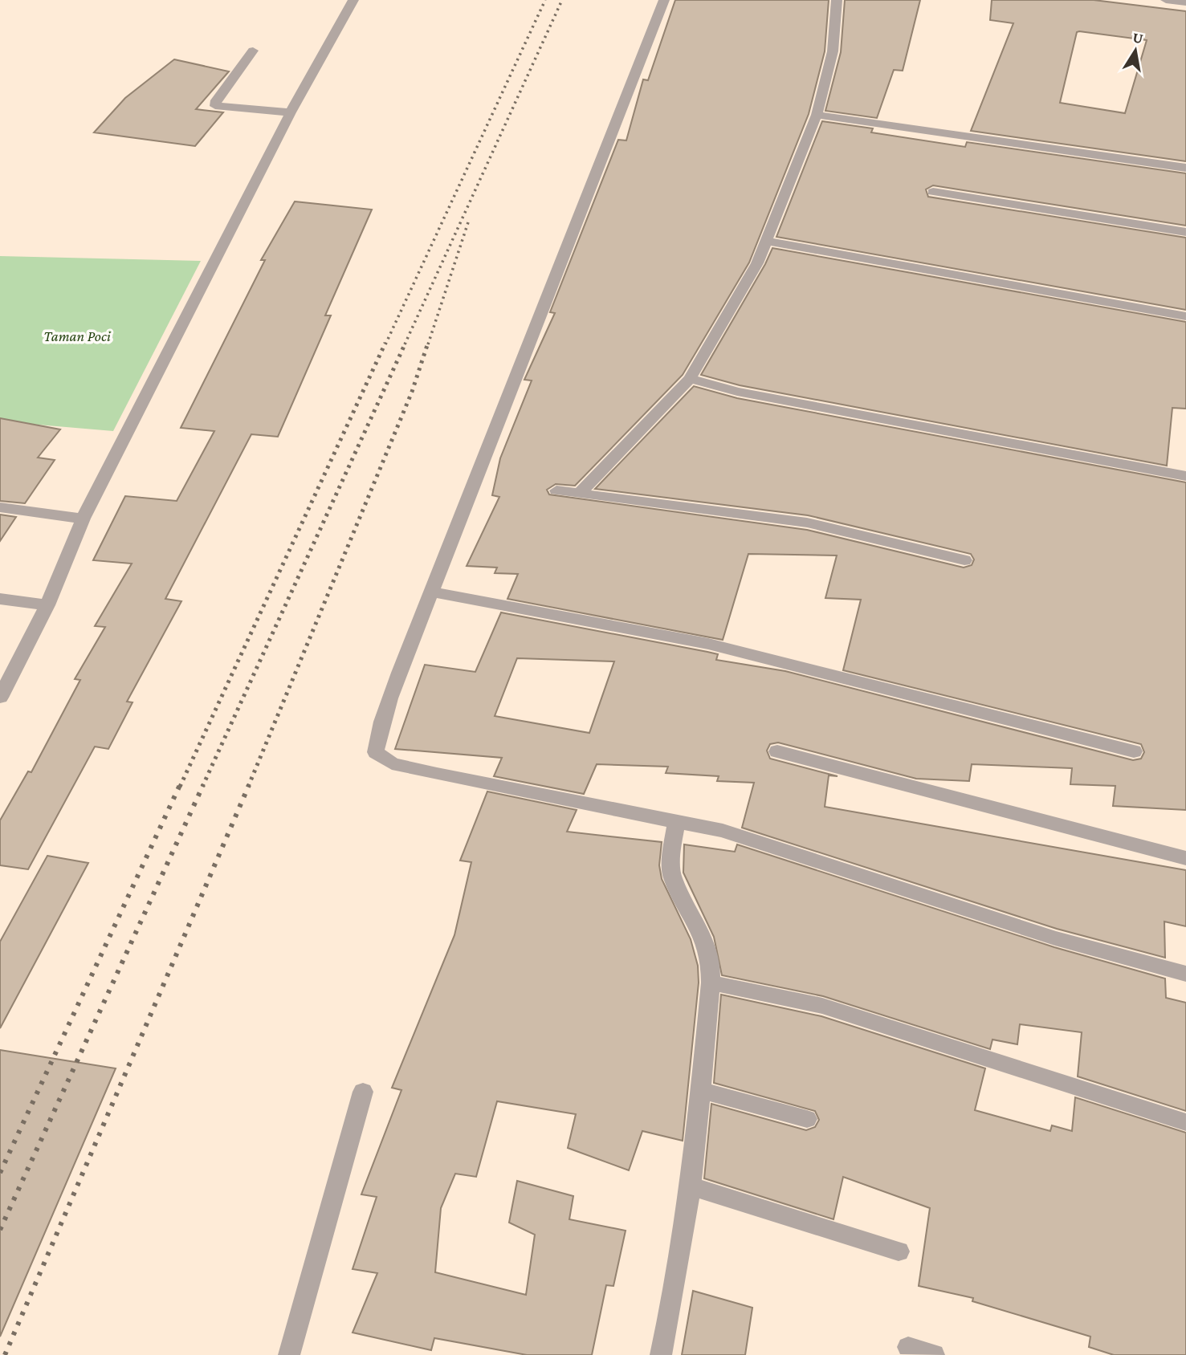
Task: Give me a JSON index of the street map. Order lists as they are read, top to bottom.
{
  "parks": ["Taman Poci"],
  "north": "top"
}
